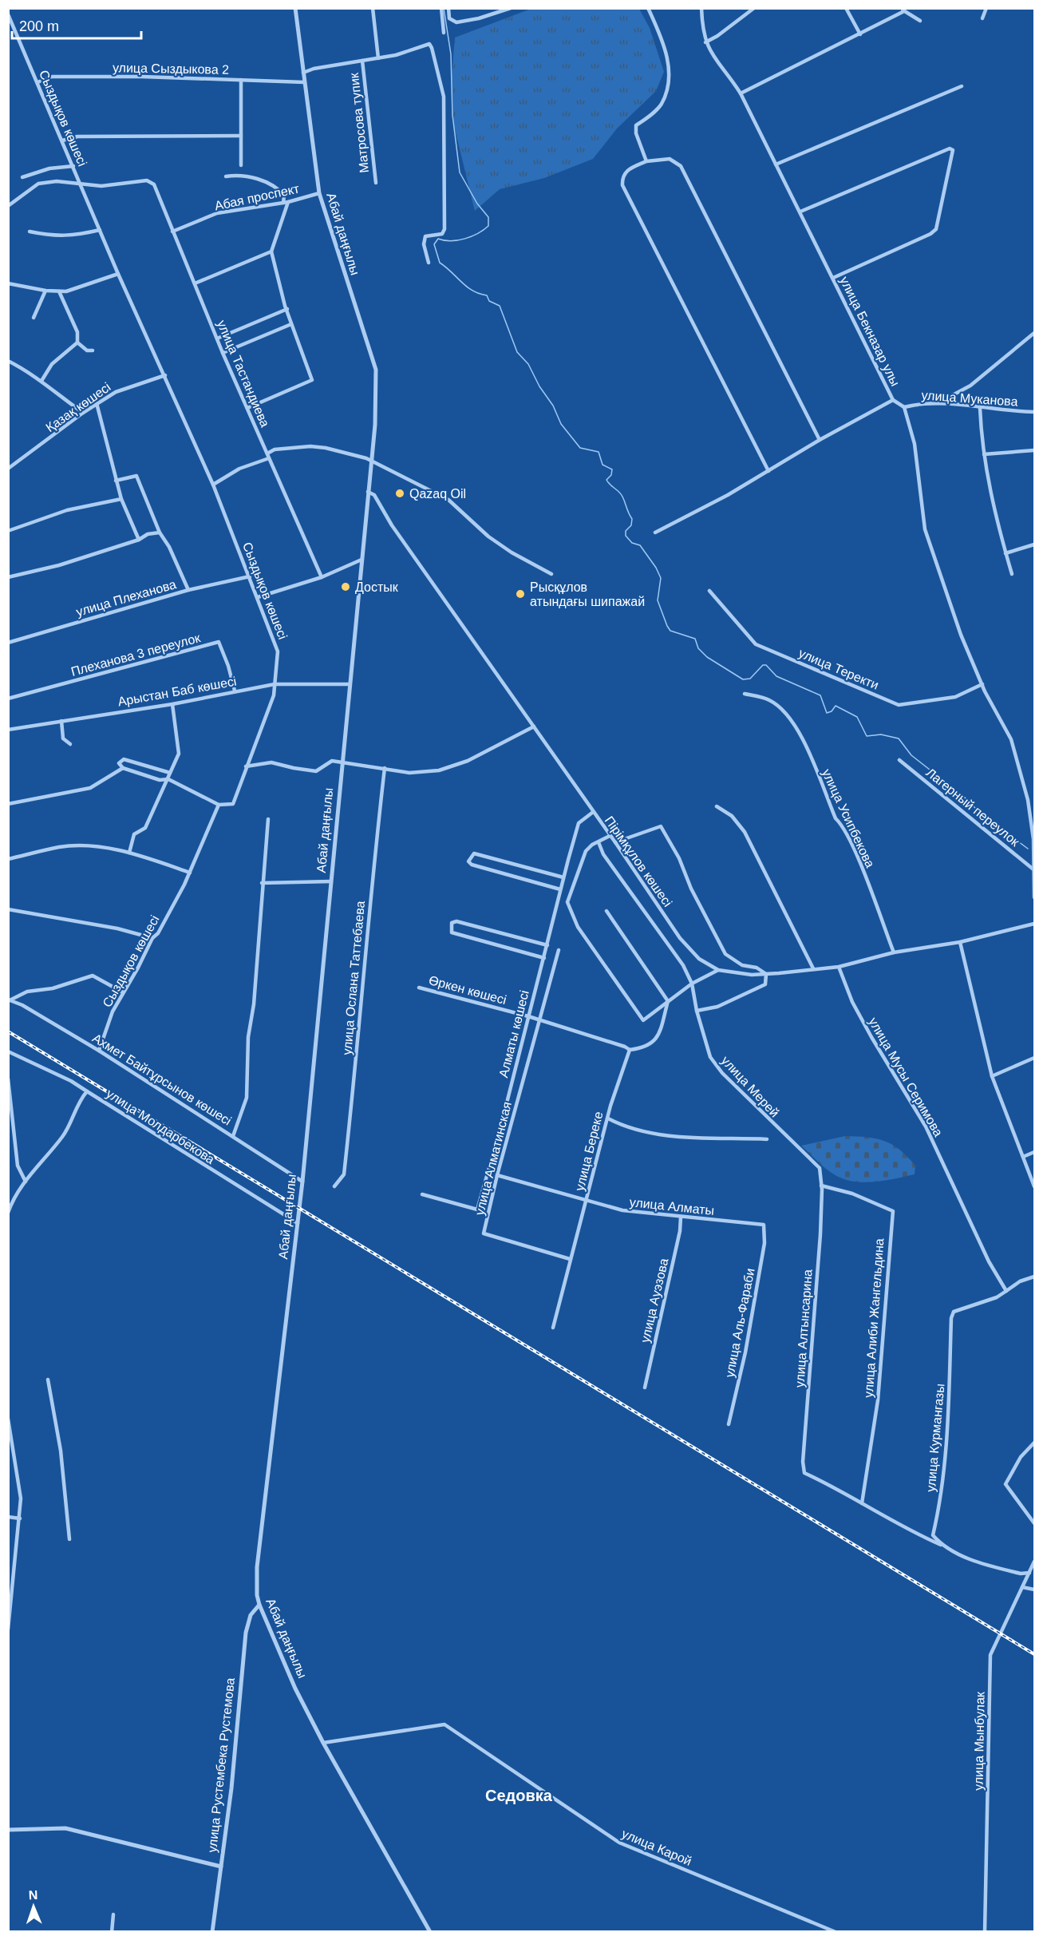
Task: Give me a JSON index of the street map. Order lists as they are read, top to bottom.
{
  "streets": {
    "street": [
      "улица Сыздыкова 2",
      "Сыздықов көшесі",
      "Матросова тупик",
      "Абая проспект",
      "Абай даңғылы",
      "улица Бекназар улы",
      "улица Тастандиева",
      "улица Муканова",
      "Қазақ көшесі",
      "улица Плеханова",
      "Плеханова 3 переулок",
      "улица Теректи",
      "Арыстан Баб көшесі",
      "Лагерный переулок",
      "улица Усипбекова",
      "Пірімқұлов көшесі",
      "улица Ослана Таттебаева",
      "Өркен көшесі",
      "Алматы көшесі",
      "улица Мусы Серимова",
      "Ахмет Байтұрсынов көшесі",
      "улица Мерей",
      "улица Молдарбекова",
      "улица Береке",
      "улица Алматинская",
      "улица Алматы",
      "улица Ауэзова",
      "улица Алиби Жангельдина",
      "улица Аль-Фараби",
      "улица Алтынсарина",
      "улица Курмангазы",
      "улица Мынбулак",
      "улица Рустембека Рустемова",
      "улица Карой"
    ]
  },
  "crossings": [
    ["улица Сыздыкова 2", "Сыздықов көшесі"],
    ["улица Сыздыкова 2", "Абай даңғылы"],
    ["Сыздықов көшесі", "улица Тастандиева"],
    ["Сыздықов көшесі", "Қазақ көшесі"],
    ["Сыздықов көшесі", "улица Плеханова"],
    ["Сыздықов көшесі", "Арыстан Баб көшесі"],
    ["Сыздықов көшесі", "Ахмет Байтұрсынов көшесі"],
    ["Абая проспект", "Абай даңғылы"],
    ["Абая проспект", "улица Тастандиева"],
    ["Абай даңғылы", "Арыстан Баб көшесі"],
    ["Абай даңғылы", "Пірімқұлов көшесі"],
    ["Абай даңғылы", "Ахмет Байтұрсынов көшесі"],
    ["Абай даңғылы", "улица Молдарбекова"],
    ["Абай даңғылы", "улица Рустембека Рустемова"],
    ["Абай даңғылы", "улица Карой"],
    ["улица Бекназар улы", "улица Муканова"],
    ["Плеханова 3 переулок", "Арыстан Баб көшесі"],
    ["улица Усипбекова", "Пірімқұлов көшесі"],
    ["Пірімқұлов көшесі", "Алматы көшесі"],
    ["Пірімқұлов көшесі", "улица Мусы Серимова"],
    ["Өркен көшесі", "Алматы көшесі"],
    ["Өркен көшесі", "улица Береке"],
    ["Өркен көшесі", "улица Алматинская"],
    ["улица Мусы Серимова", "улица Курмангазы"],
    ["улица Мерей", "улица Алиби Жангельдина"],
    ["улица Мерей", "улица Алтынсарина"],
    ["улица Береке", "улица Алматинская"],
    ["улица Береке", "улица Алматы"],
    ["улица Алматинская", "улица Алматы"],
    ["улица Алматы", "улица Ауэзова"],
    ["улица Алматы", "улица Аль-Фараби"],
    ["улица Алиби Жангельдина", "улица Алтынсарина"]
  ],
  "districts": ["Седовка"],
  "places": ["Qazaq Oil", "Достык", "Рысқұлов атындағы шипажай"],
  "scale_bar": "200 m",
  "north": "top"
}
